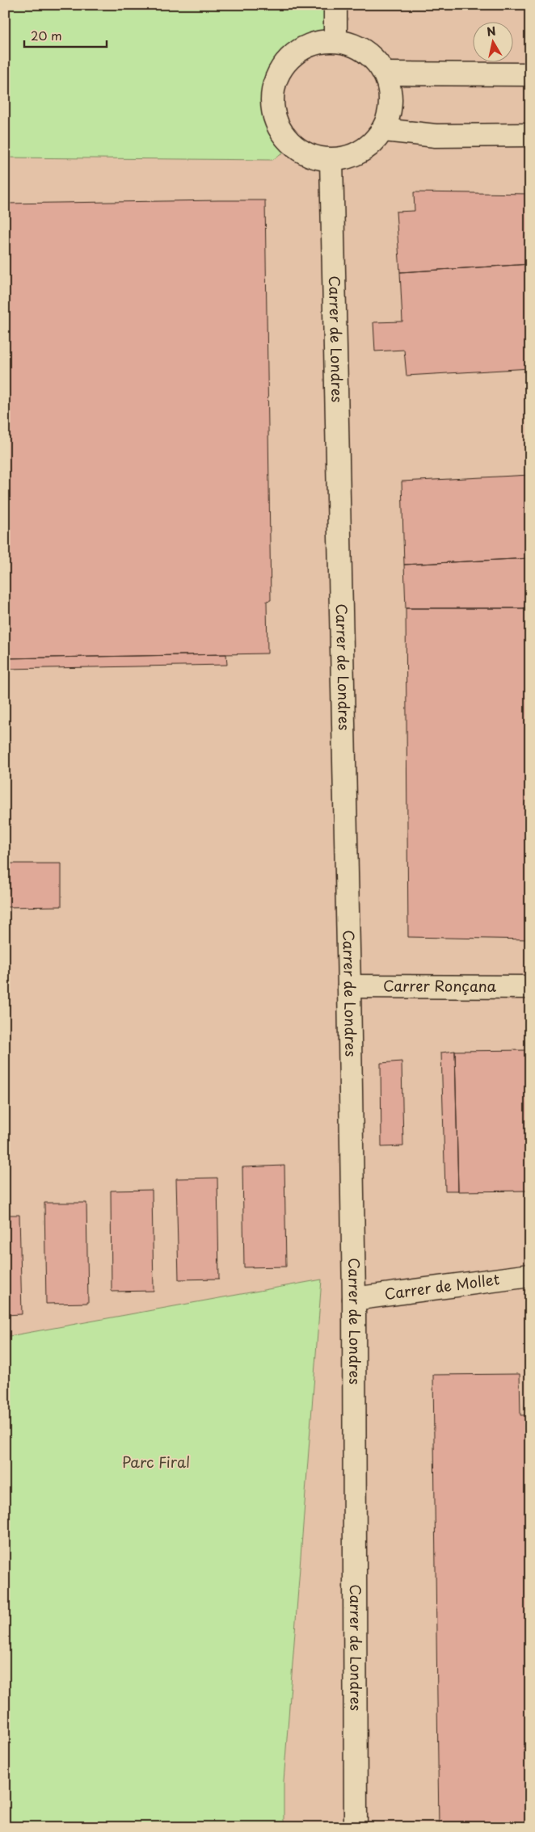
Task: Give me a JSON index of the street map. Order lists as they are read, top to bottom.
{
  "streets": {
    "street": ["Carrer de Londres", "Carrer Ronçana", "Carrer de Mollet"]
  },
  "crossings": [
    ["Carrer de Londres", "Carrer Ronçana"],
    ["Carrer de Londres", "Carrer de Mollet"]
  ],
  "parks": ["Parc Firal"],
  "scale_bar": "20 m",
  "north": "top"
}
